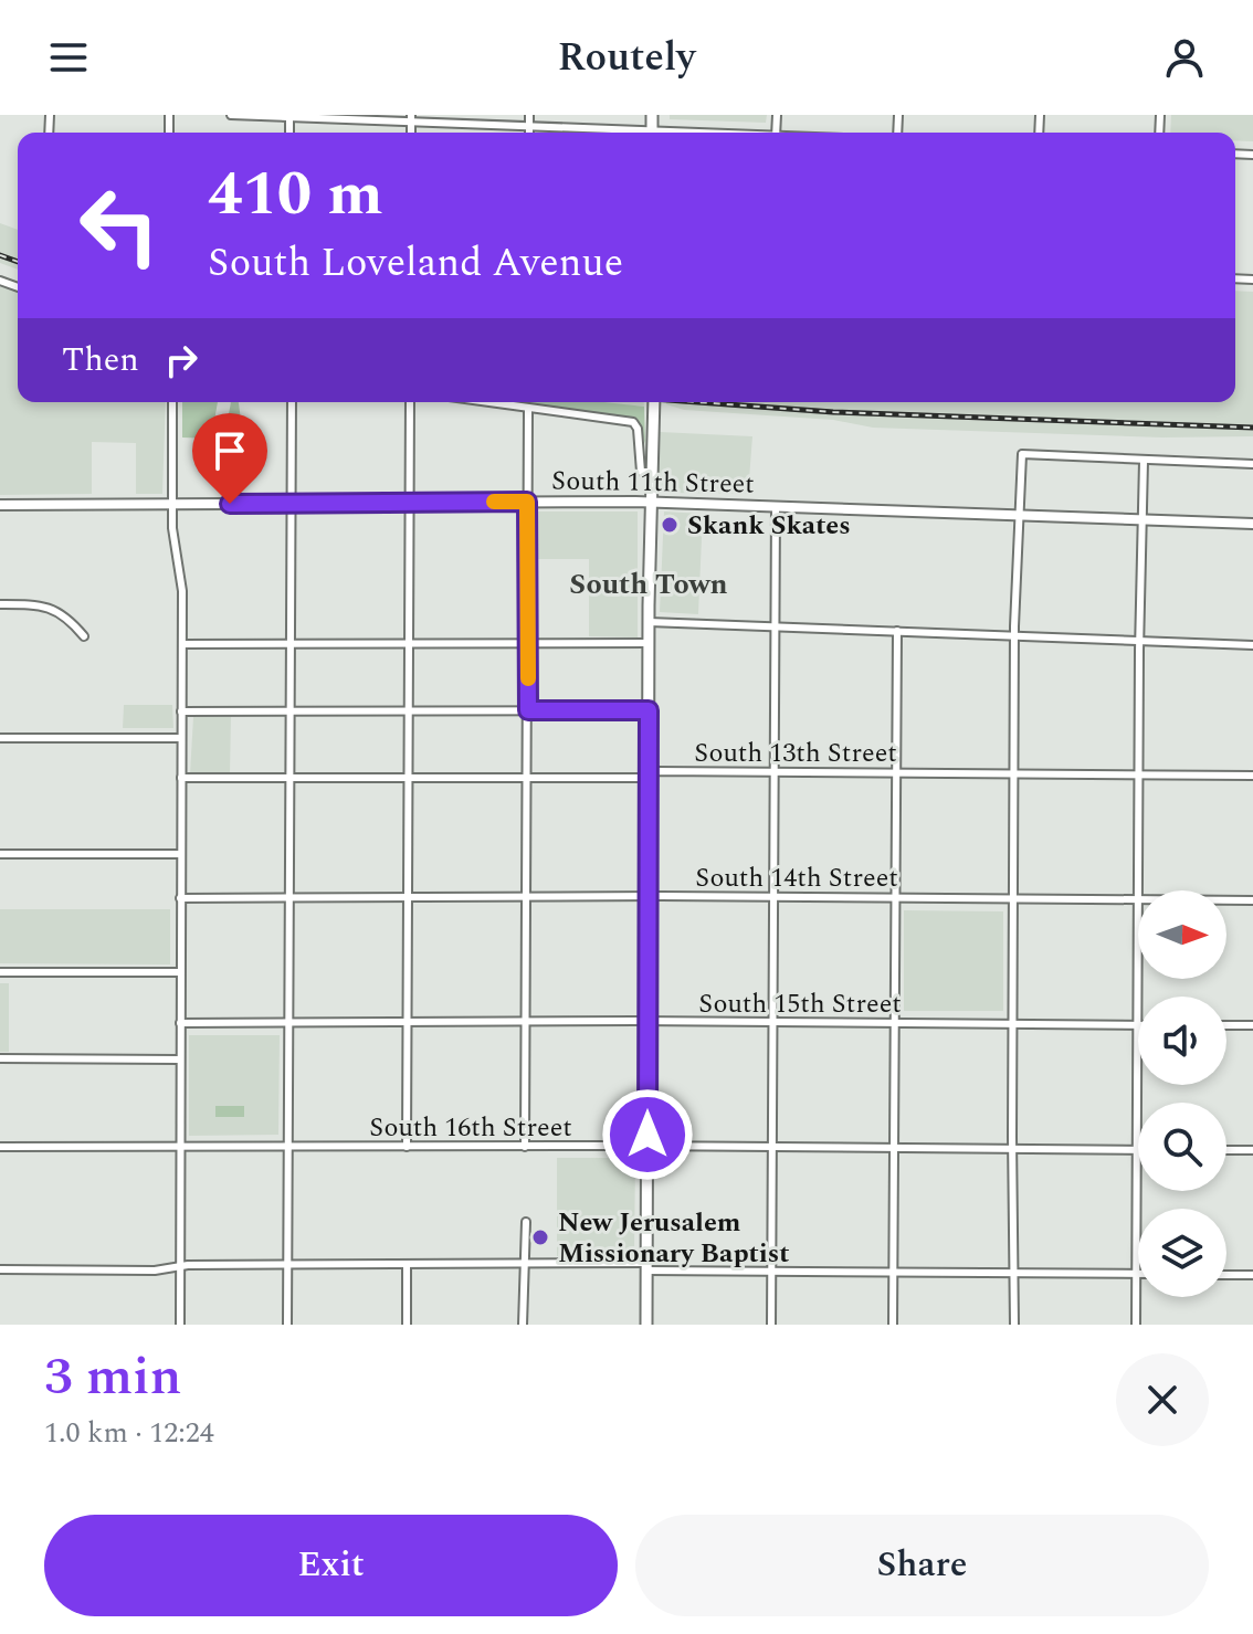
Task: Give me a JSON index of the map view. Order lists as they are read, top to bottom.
{
  "streets": {
    "street": [
      "South 11th Street",
      "South 13th Street",
      "South 14th Street",
      "South 15th Street",
      "South 16th Street"
    ]
  },
  "districts": ["South Town"],
  "places": ["Skank Skates", "New Jerusalem Missionary Baptist"],
  "north": "right",
  "page": {
    "header": "Routely",
    "turn": ["410 m", "South Loveland Avenue"],
    "then": "Then",
    "heading": ["3 min", "1.0 km · 12:24"],
    "buttons": ["Exit", "Share"]
  }
}
